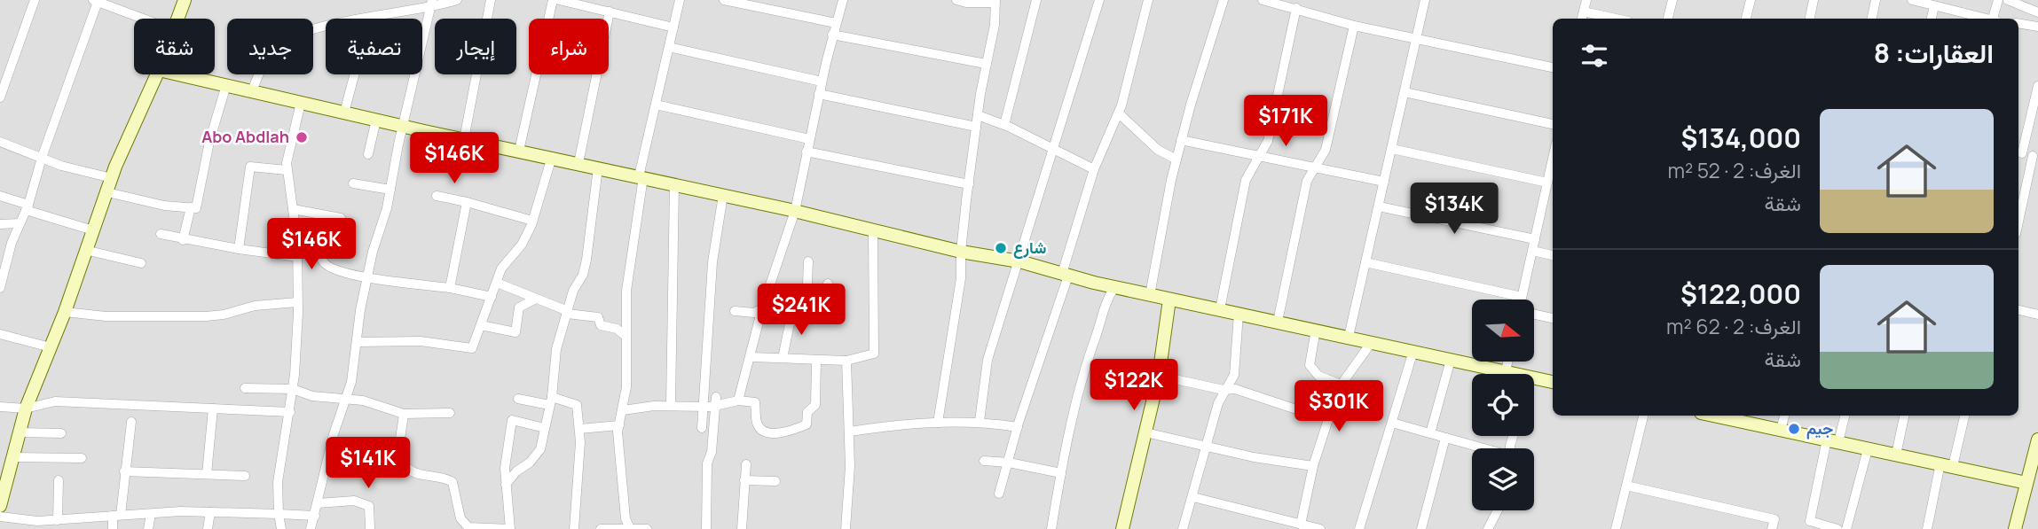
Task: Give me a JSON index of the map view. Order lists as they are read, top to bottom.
{
  "places": ["Abo Abdlah", "شارع", "جيم"],
  "north": "right",
  "page": {
    "chip": [
      "شراء",
      "إيجار",
      "تصفية",
      "جديد",
      "شقة"
    ],
    "heading": "العقارات: 8",
    "list": [
      {
        "name": "$134,000",
        "note": "الغرف: 2 · 52 m² · شقة"
      },
      {
        "name": "$122,000",
        "note": "الغرف: 2 · 62 m² · شقة"
      }
    ],
    "price": [
      "$171K",
      "$146K",
      "$134K",
      "$146K",
      "$241K",
      "$122K",
      "$301K",
      "$141K"
    ]
  }
}
